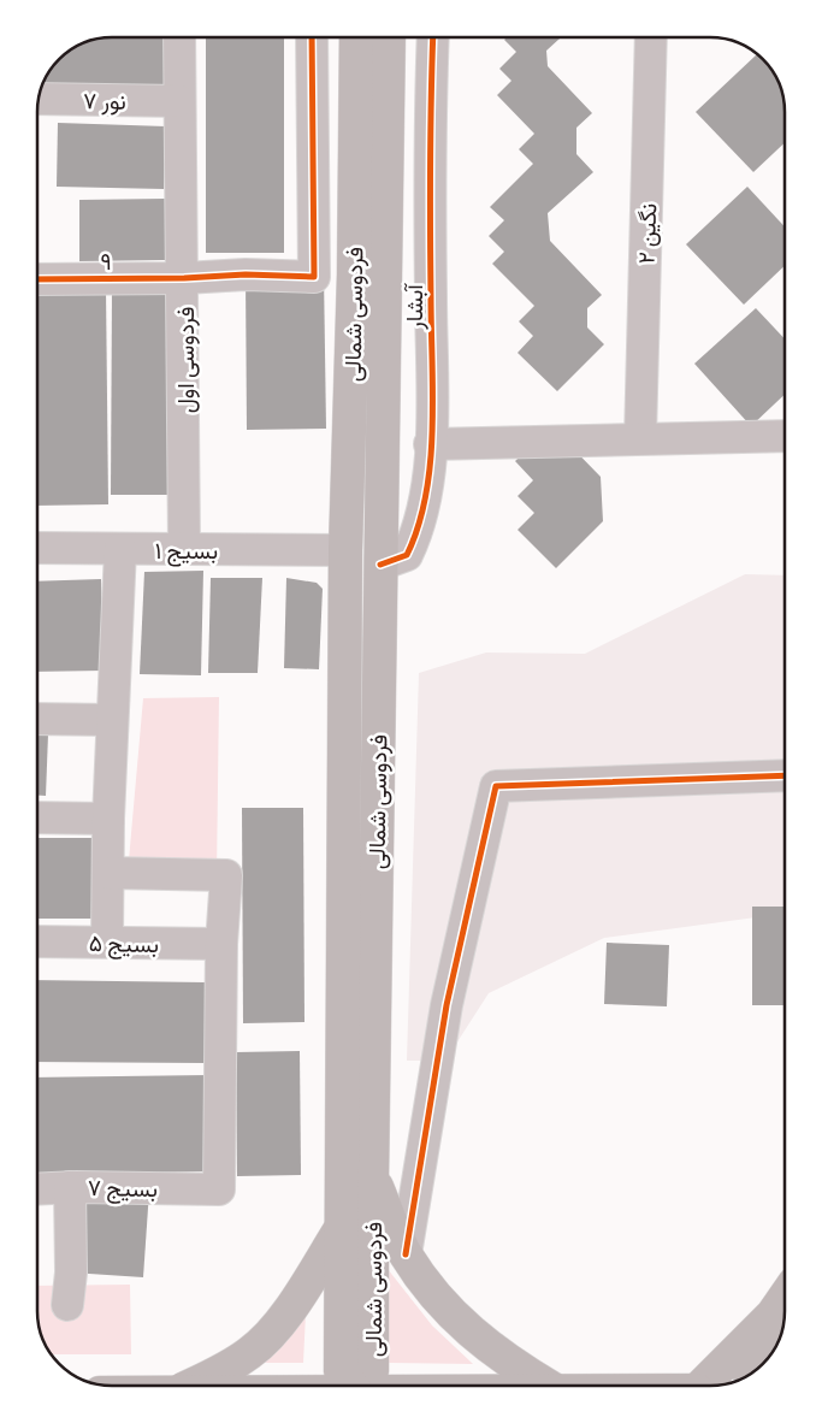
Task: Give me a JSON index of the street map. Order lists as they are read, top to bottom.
{
  "streets": {
    "main road": ["فردوسی شمالی"],
    "street": [
      "نور ۷",
      "نگین ۲",
      "۹",
      "آبشار",
      "فردوسی اول",
      "بسیج ۱",
      "بسیج ۵",
      "بسیج ۷"
    ]
  },
  "crossings": [
    ["نور ۷", "فردوسی اول"],
    ["۹", "فردوسی اول"],
    ["آبشار", "فردوسی شمالی"],
    ["فردوسی شمالی", "بسیج ۱"],
    ["فردوسی اول", "بسیج ۱"],
    ["بسیج ۵", "بسیج ۷"]
  ]
}
